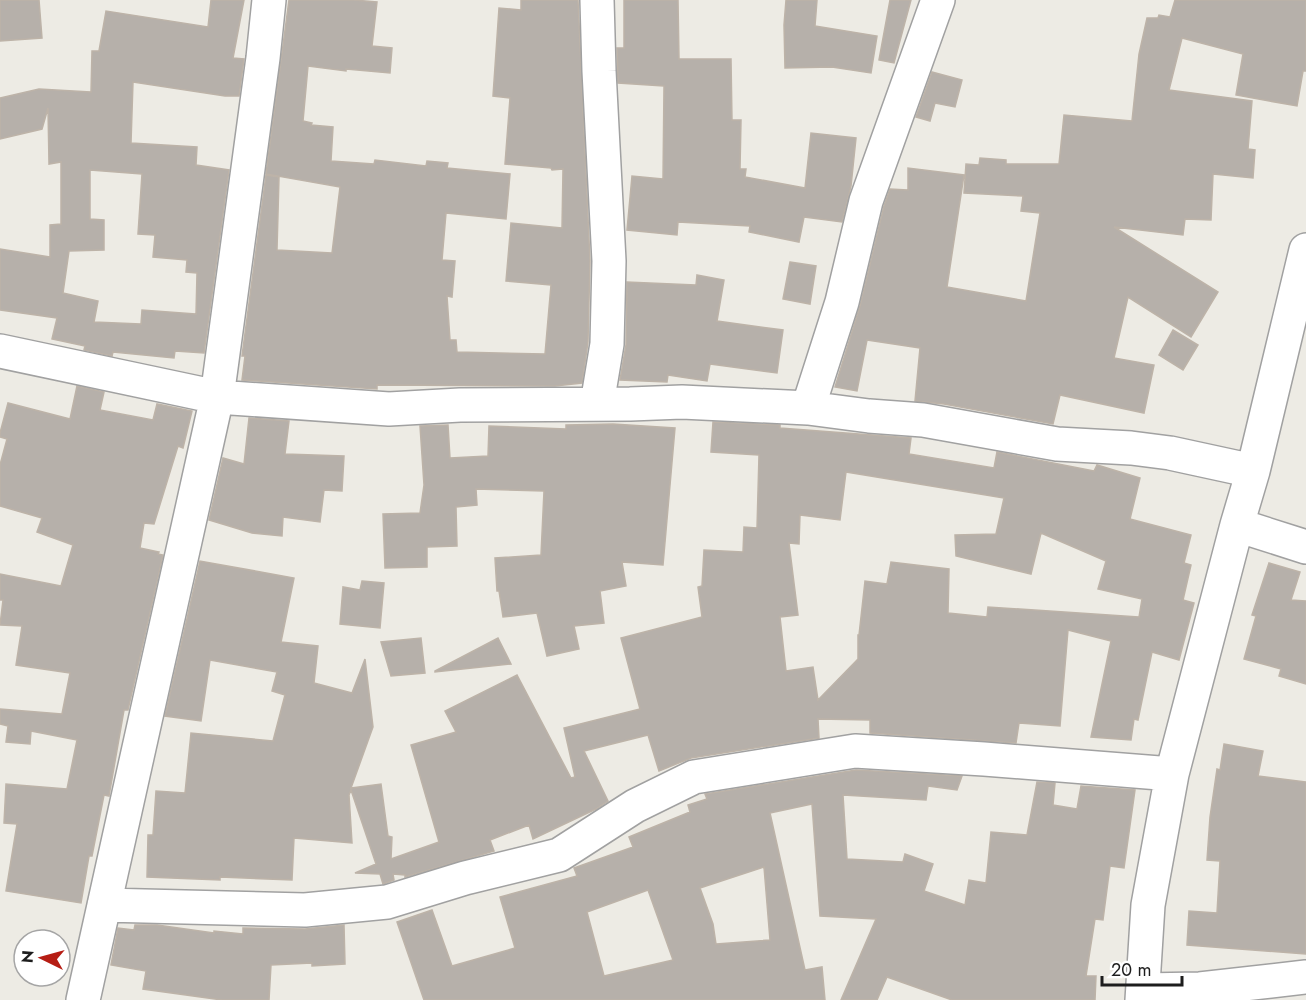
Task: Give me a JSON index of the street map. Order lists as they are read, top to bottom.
{
  "scale_bar": "20 m",
  "north": "left"
}
